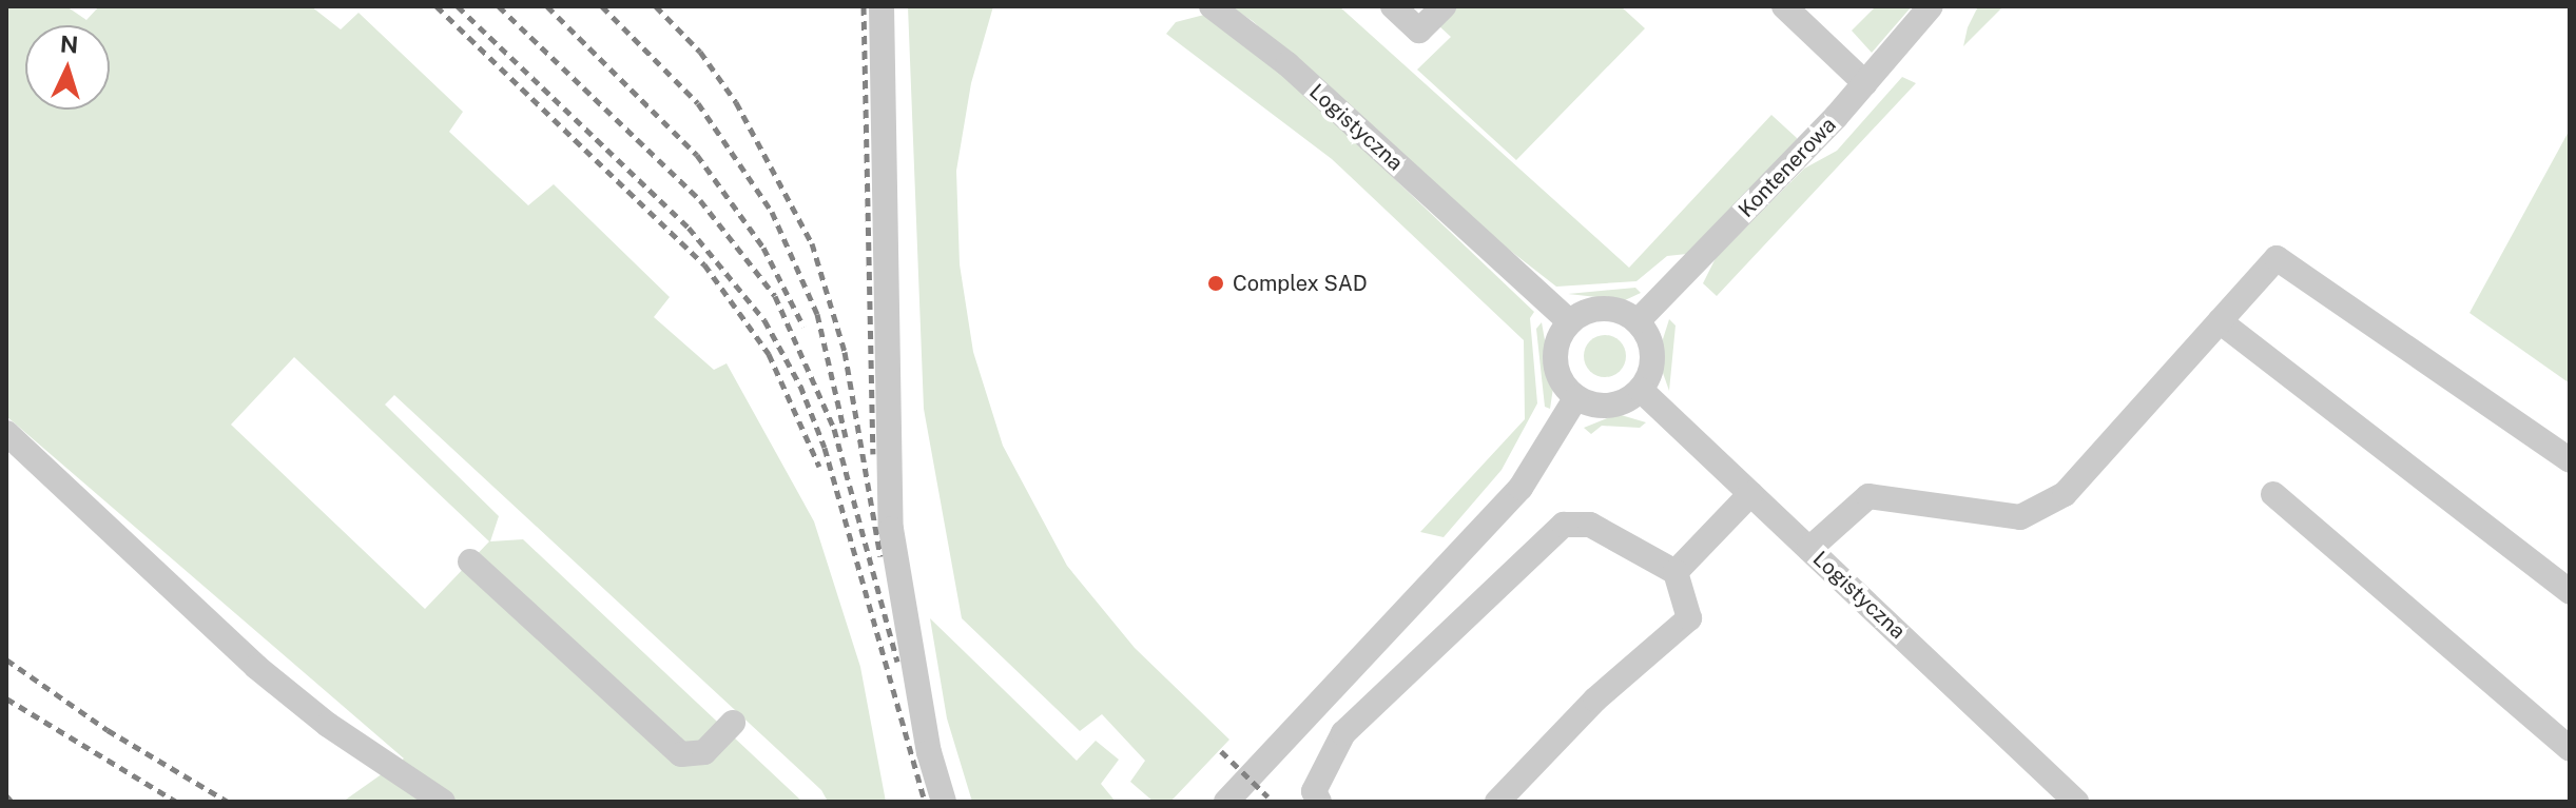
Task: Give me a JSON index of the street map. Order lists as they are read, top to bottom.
{
  "streets": {
    "street": ["Logistyczna", "Kontenerowa"]
  },
  "crossings": [
    ["Logistyczna", "Kontenerowa"]
  ],
  "places": ["Complex SAD"],
  "north": "top"
}
